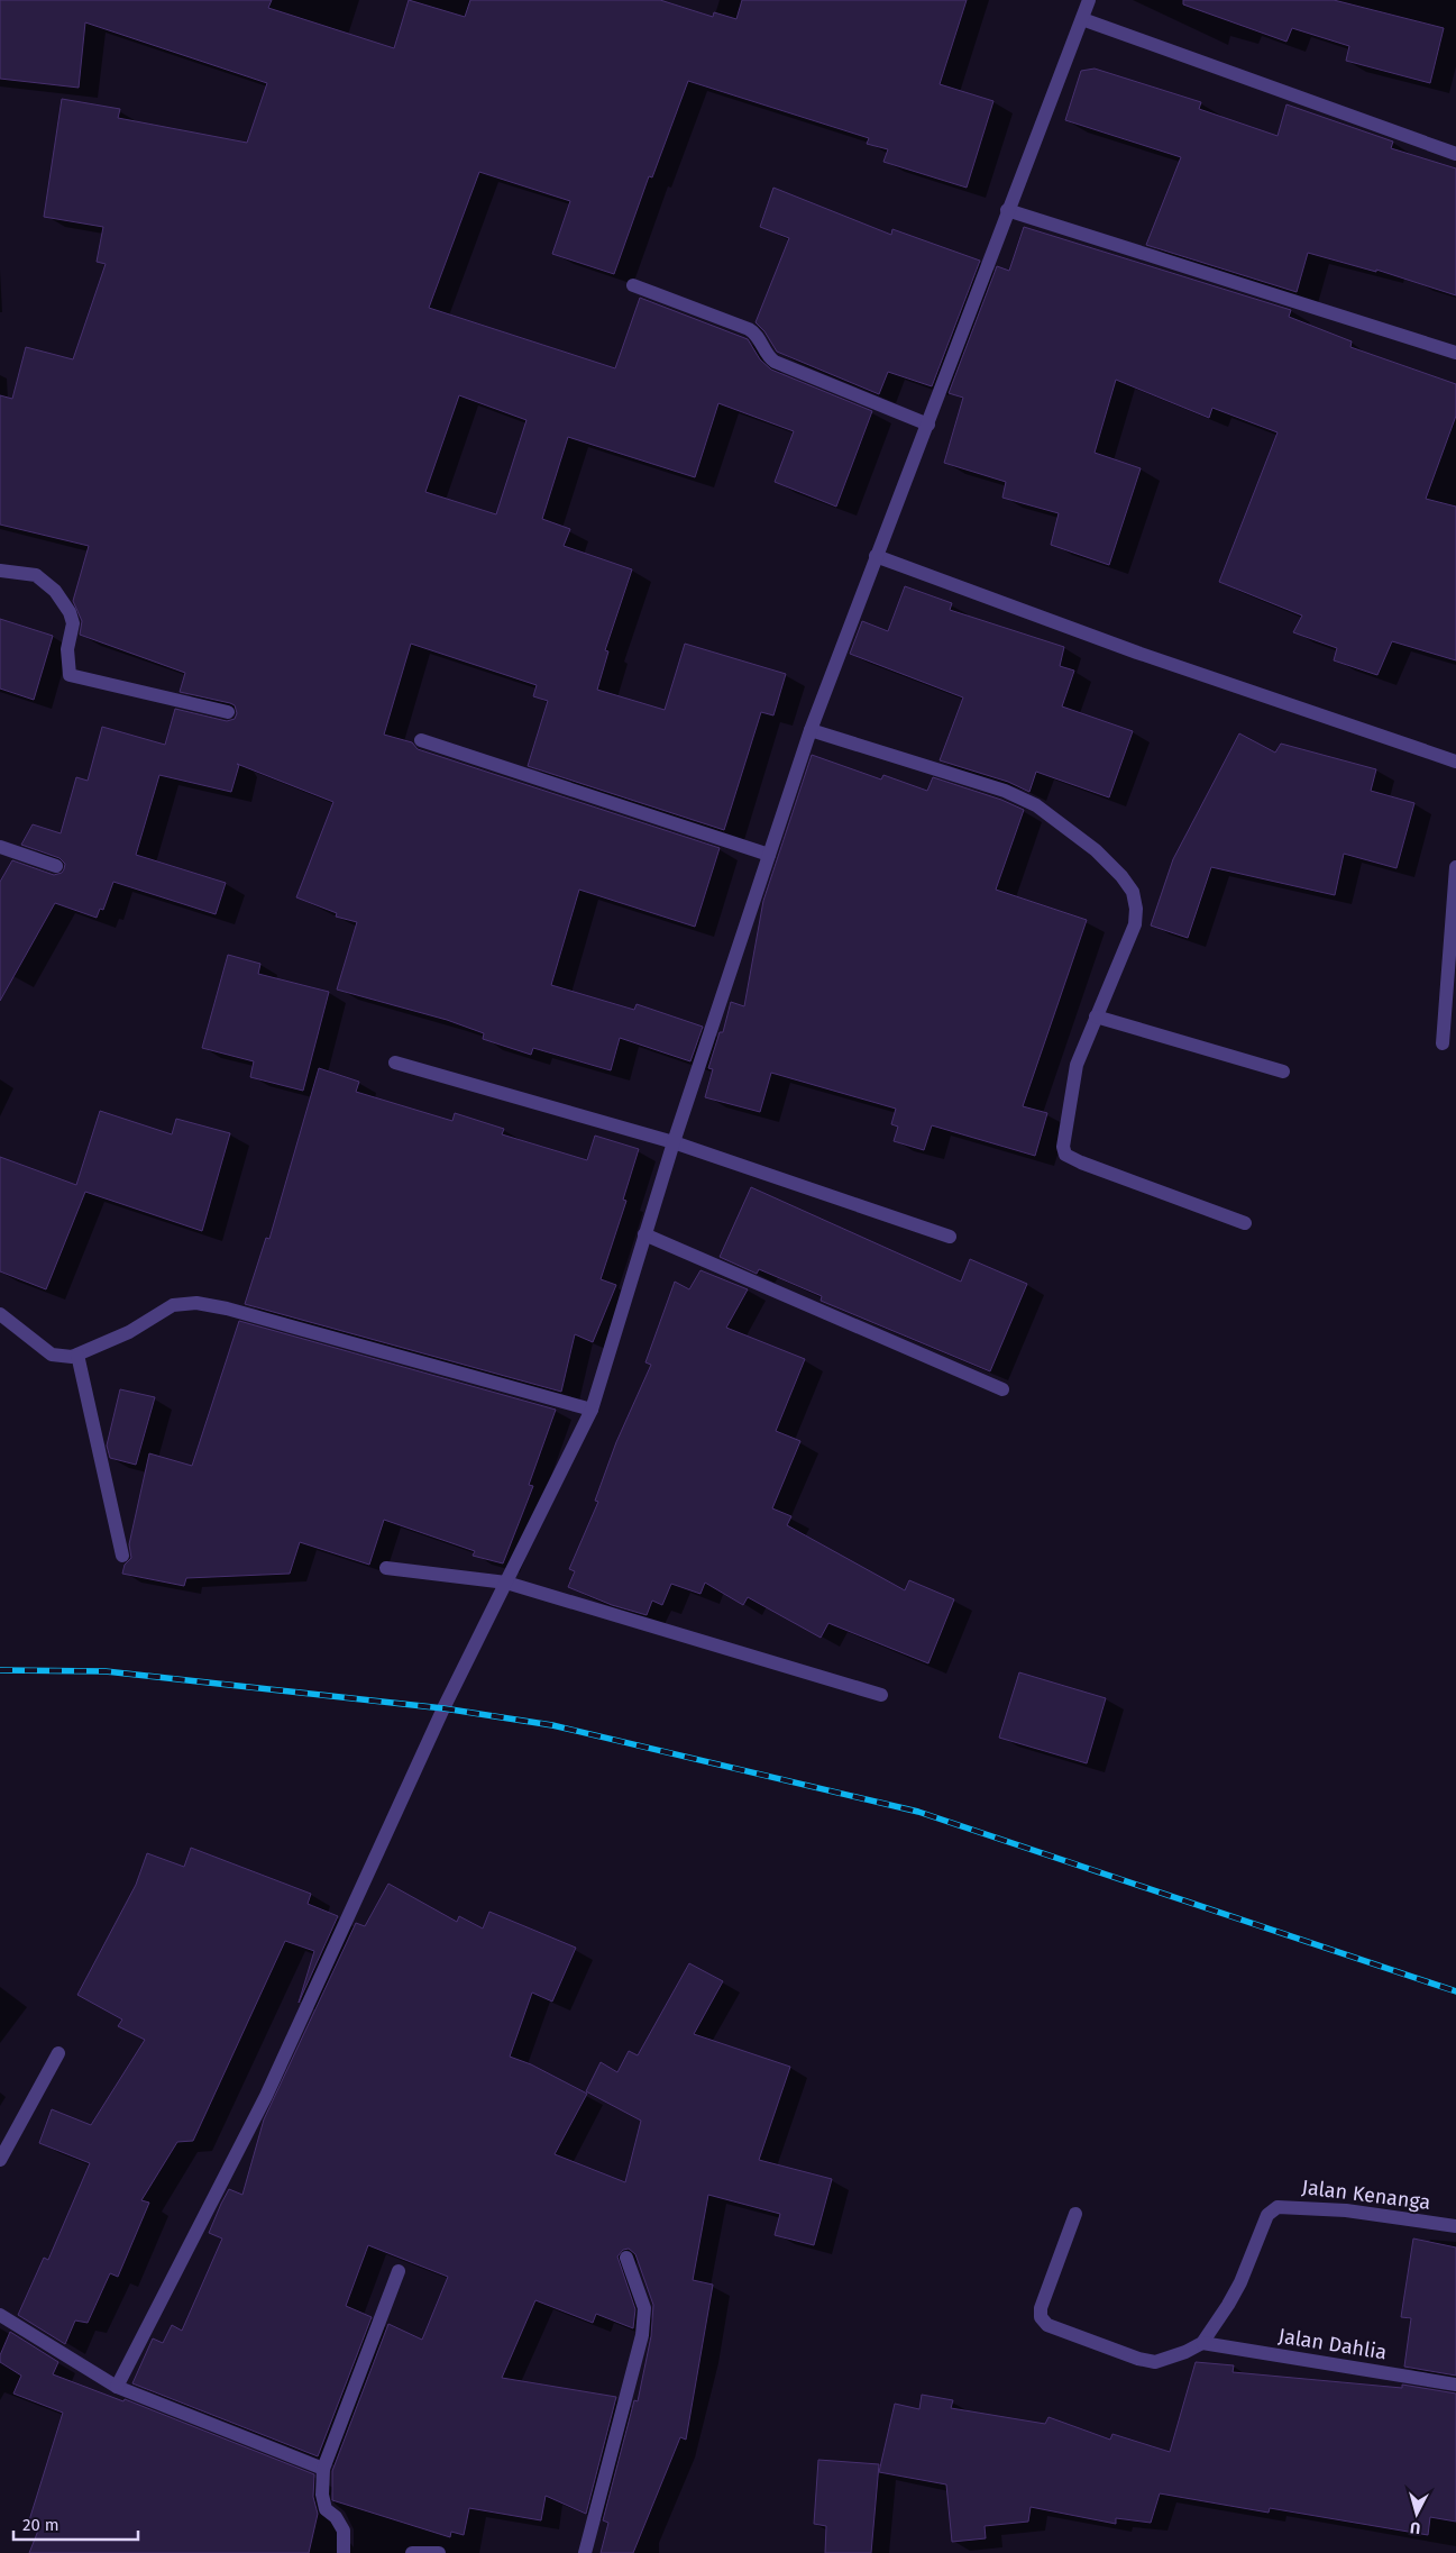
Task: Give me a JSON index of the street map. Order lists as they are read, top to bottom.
{
  "streets": {
    "street": ["Jalan Kenanga", "Jalan Dahlia"]
  },
  "crossings": [
    ["Jalan Kenanga", "Jalan Dahlia"]
  ],
  "scale_bar": "20 m",
  "north": "bottom"
}
